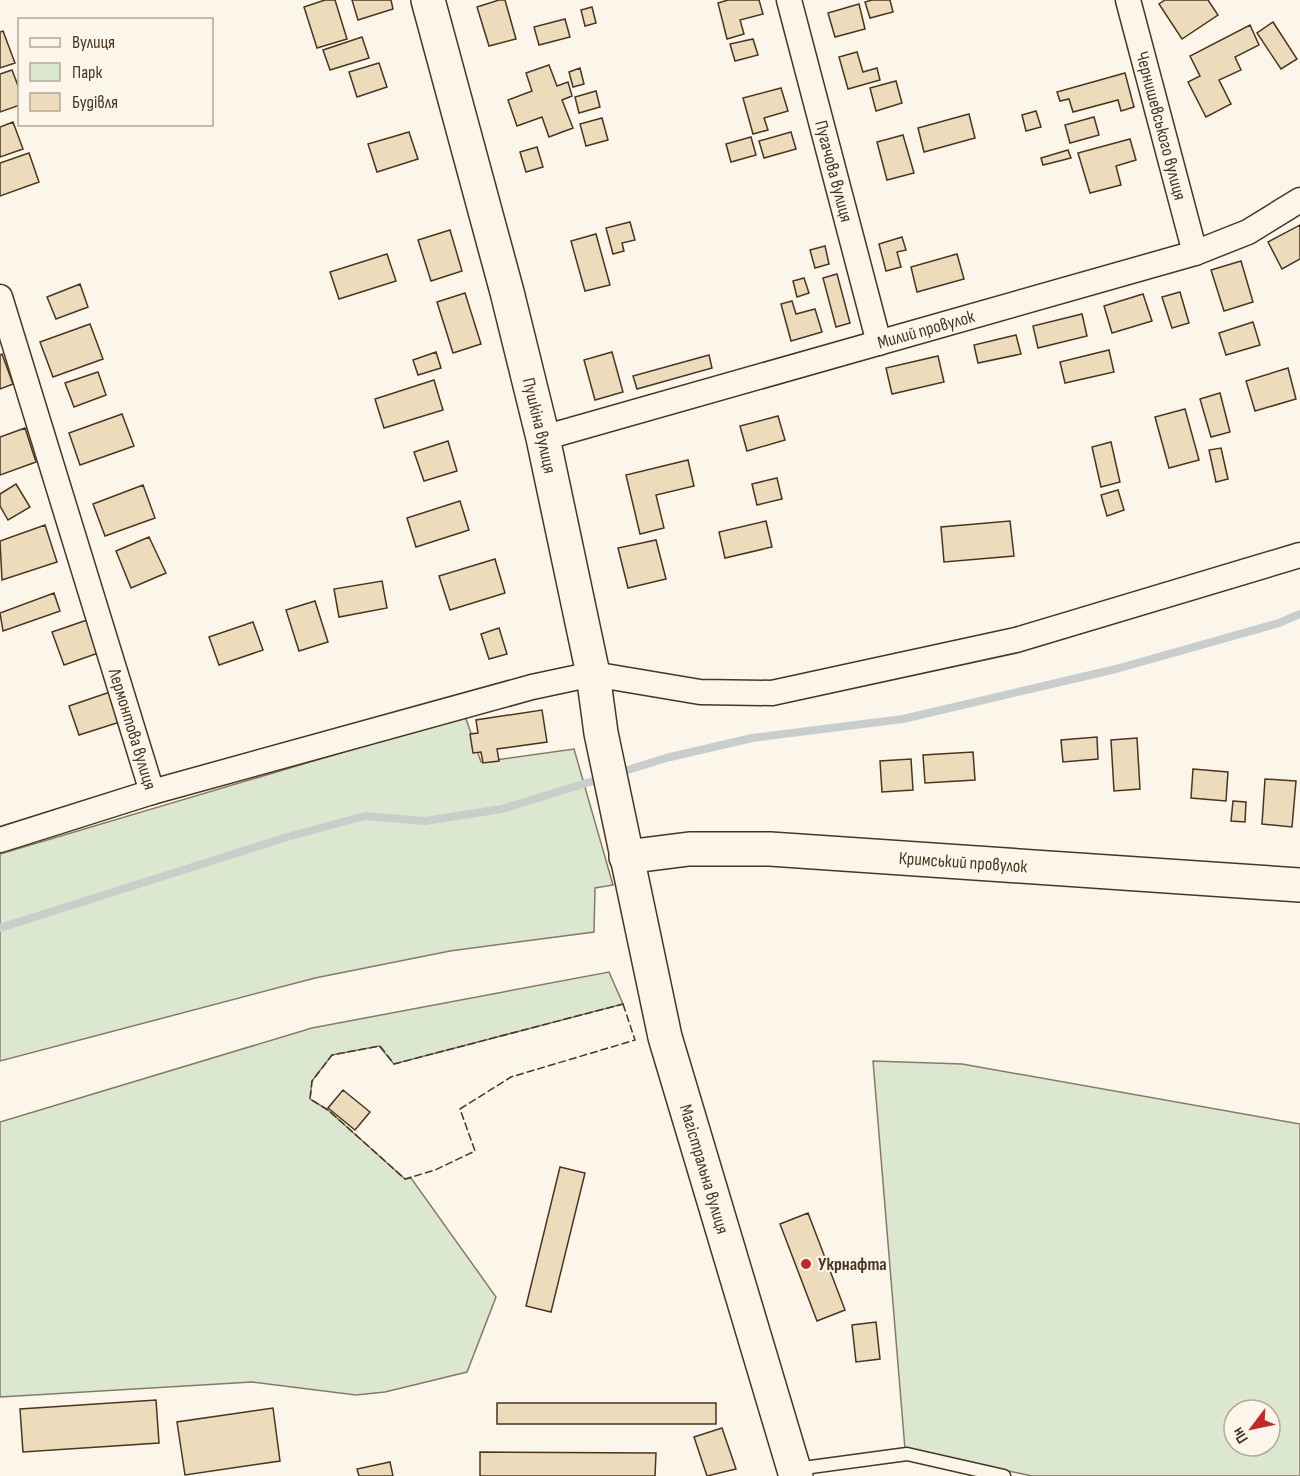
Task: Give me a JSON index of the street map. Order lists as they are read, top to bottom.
{
  "streets": {
    "main road": ["Пушкіна вулиця", "Кримський провулок", "Магістральна вулиця"],
    "street": [
      "Чернишевського вулиця",
      "Пугачова вулиця",
      "Милий провулок",
      "Лермонтова вулиця"
    ]
  },
  "crossings": [
    ["Чернишевського вулиця", "Милий провулок"],
    ["Пугачова вулиця", "Милий провулок"],
    ["Милий провулок", "Пушкіна вулиця"],
    ["Пушкіна вулиця", "Лермонтова вулиця"],
    ["Пушкіна вулиця", "Кримський провулок"],
    ["Пушкіна вулиця", "Магістральна вулиця"],
    ["Кримський провулок", "Магістральна вулиця"]
  ],
  "places": ["Укрнафта"],
  "legend": ["Вулиця", "Парк", "Будівля"],
  "north": "bottom left"
}
